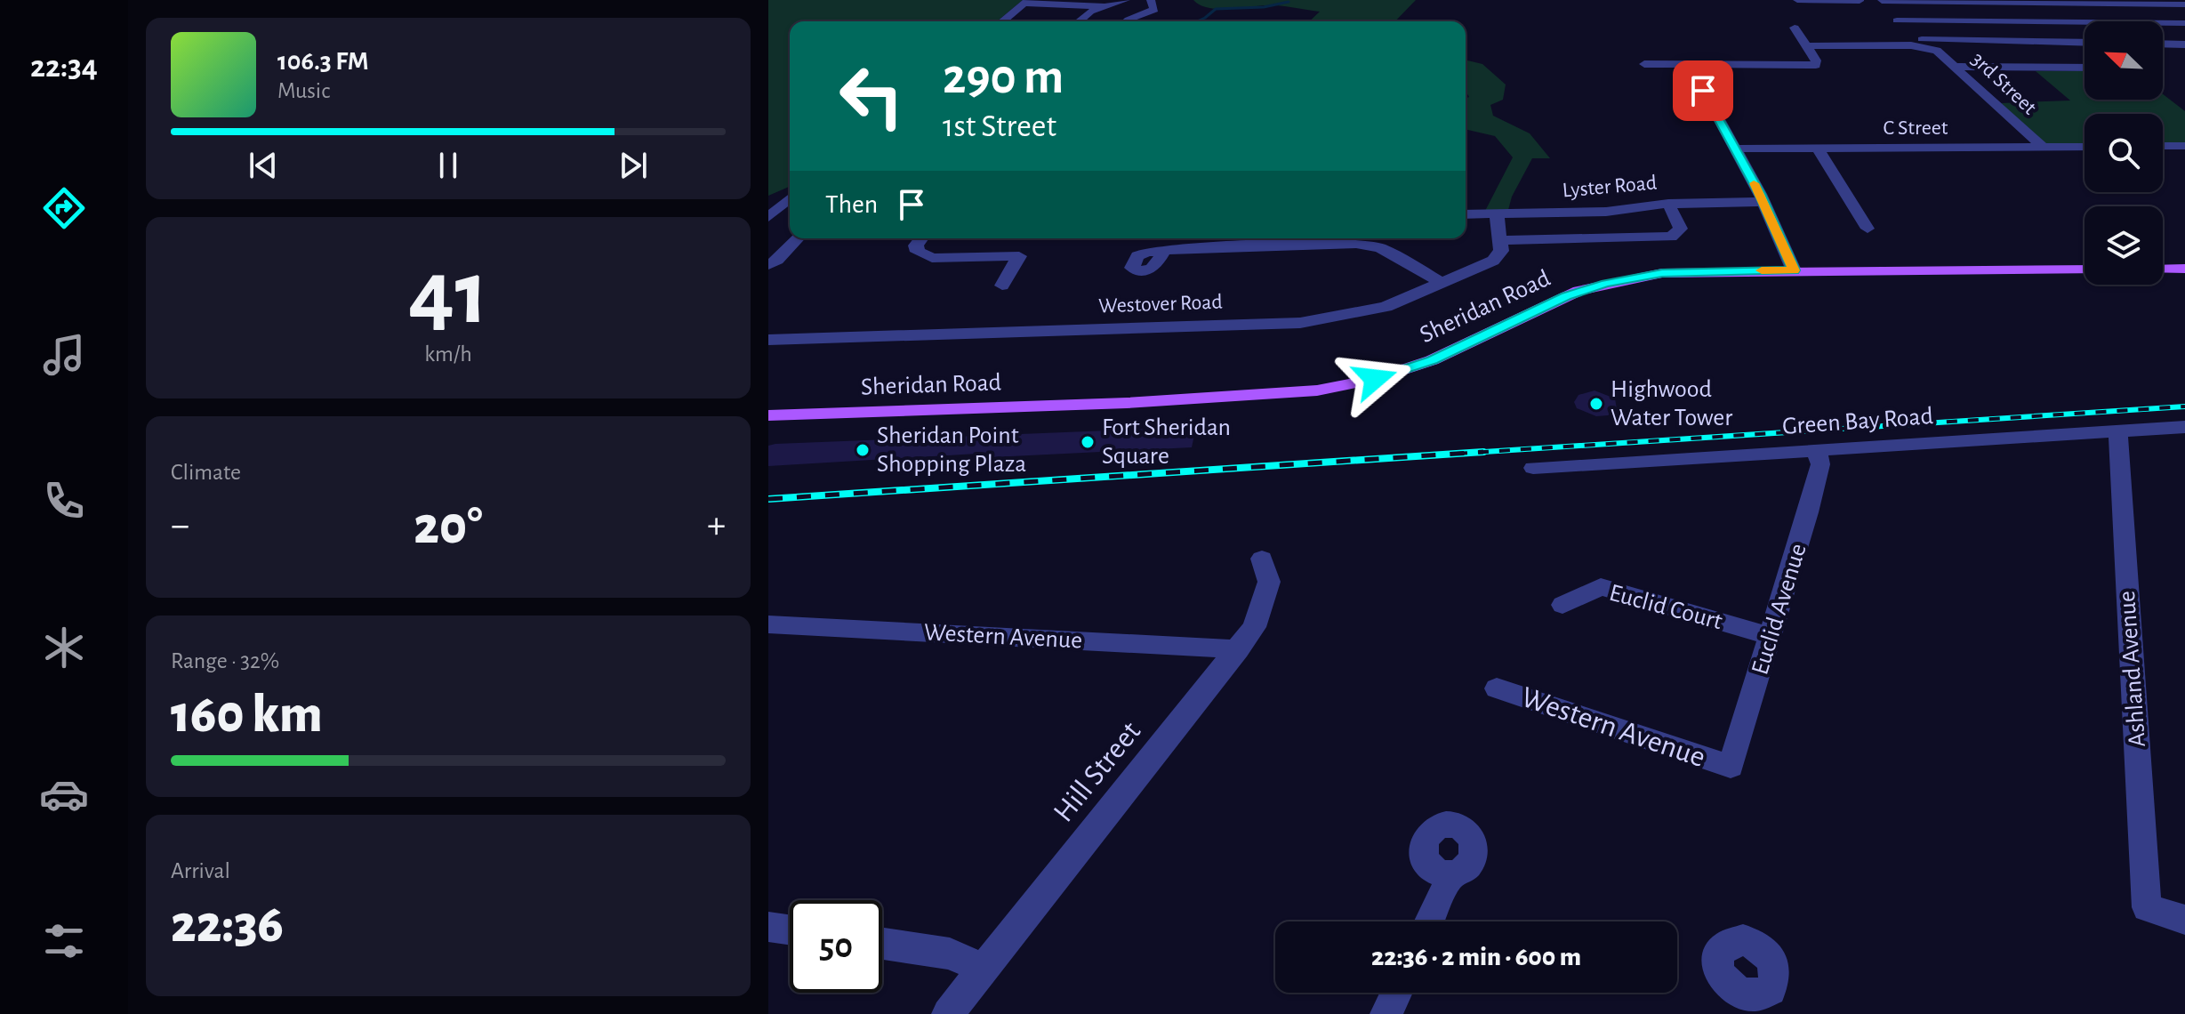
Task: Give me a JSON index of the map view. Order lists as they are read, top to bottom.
{
  "streets": {
    "main road": ["Sheridan Road"],
    "street": [
      "3rd Street",
      "C Street",
      "Lyster Road",
      "Westover Road",
      "Green Bay Road",
      "Euclid Court",
      "Euclid Avenue",
      "Western Avenue",
      "Ashland Avenue",
      "Hill Street"
    ]
  },
  "crossings": [
    ["3rd Street", "C Street"],
    ["Green Bay Road", "Euclid Avenue"],
    ["Green Bay Road", "Ashland Avenue"],
    ["Euclid Court", "Euclid Avenue"],
    ["Euclid Avenue", "Western Avenue"],
    ["Western Avenue", "Hill Street"]
  ],
  "places": ["Highwood Water Tower", "Fort Sheridan Square", "Sheridan Point Shopping Plaza"],
  "north": "top left",
  "page": {
    "tabs": "22:34",
    "turn": ["290 m", "1st Street"],
    "song": ["106.3 FM", "Music"],
    "then": "Then",
    "tile": [
      ["41", "km/h"],
      "Climate",
      ["Range · 32%", "160 km"],
      ["Arrival", "22:36"]
    ],
    "heat": ["−", "20°", "+"],
    "limit": "50",
    "trip": "22:36 · 2 min · 600 m"
  }
}
